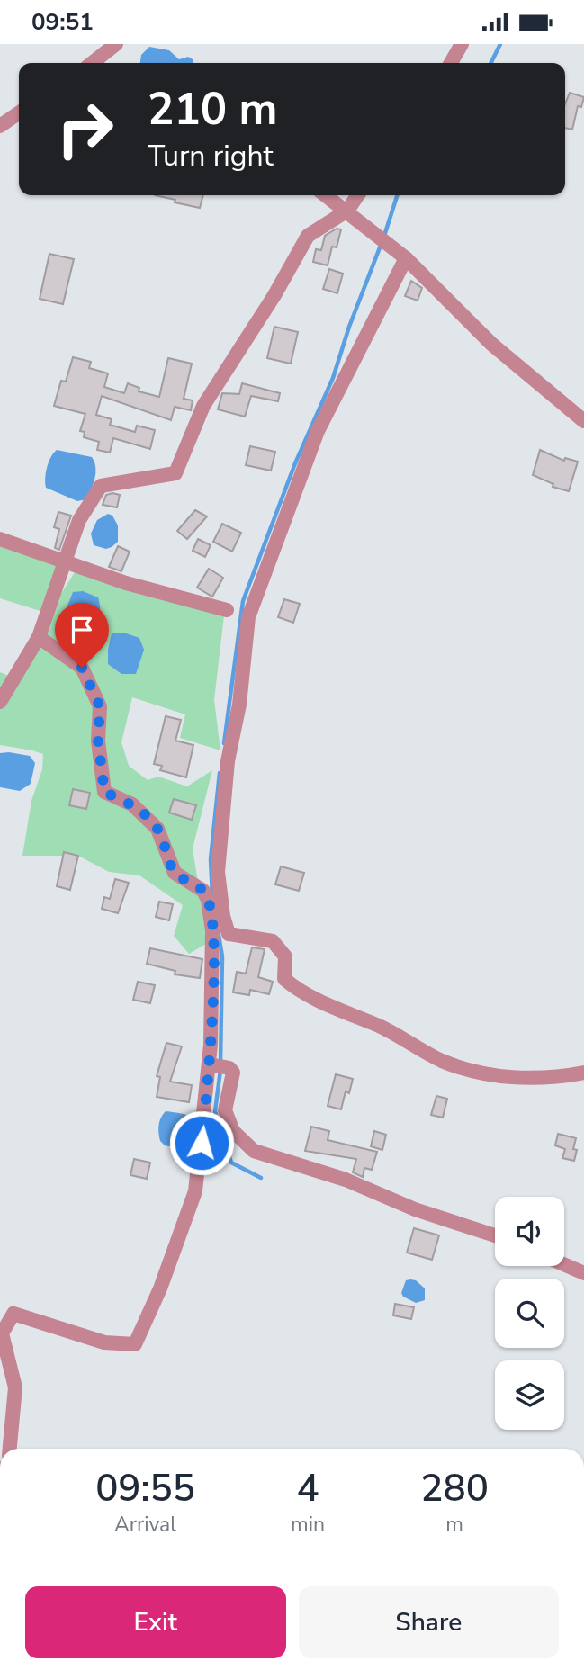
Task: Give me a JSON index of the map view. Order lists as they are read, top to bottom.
{
  "page": {
    "status": "09:51",
    "turn": ["210 m", "Turn right"],
    "eta": [
      "09:55",
      "Arrival",
      "4",
      "min",
      "280",
      "m"
    ],
    "buttons": ["Exit", "Share"]
  }
}
